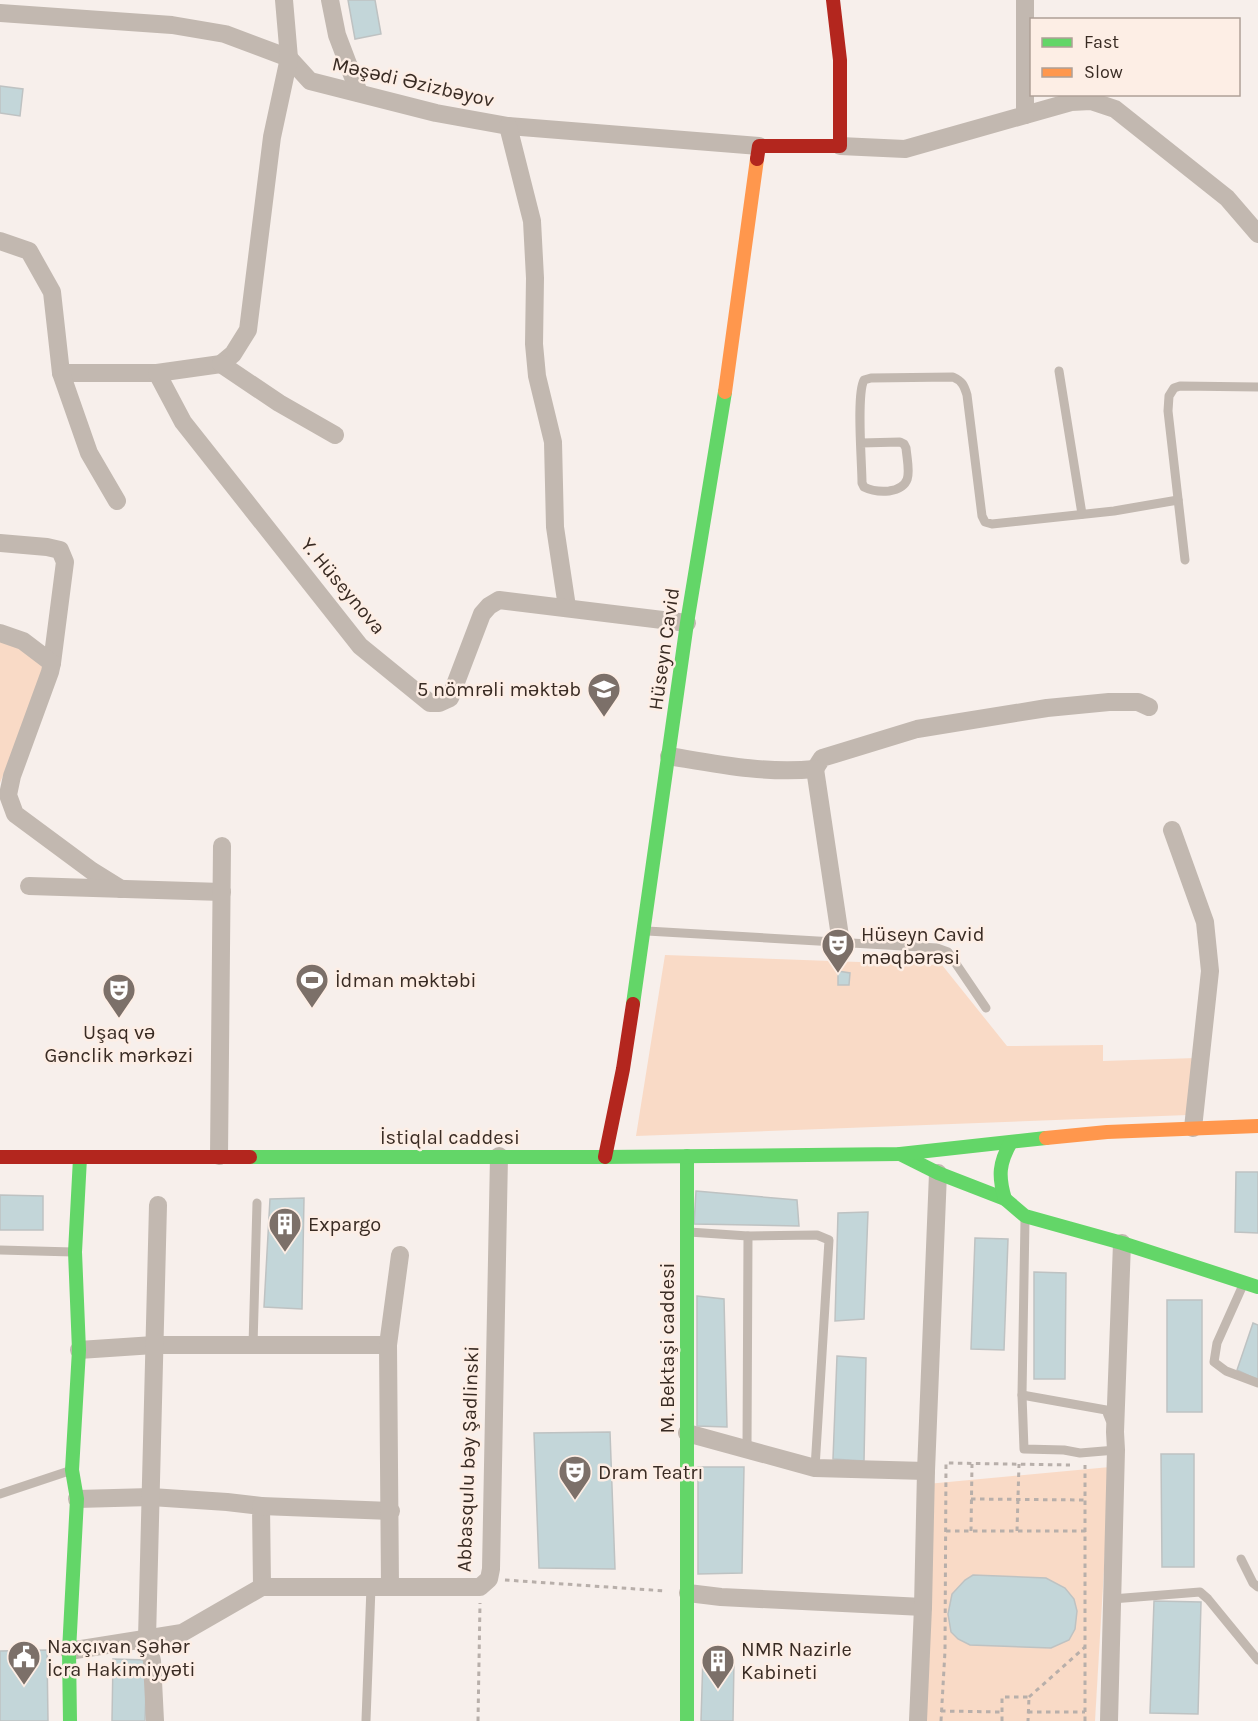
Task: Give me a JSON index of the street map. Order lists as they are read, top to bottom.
{
  "streets": {
    "main road": ["Hüseyn Cavid", "İstiqlal caddesi", "M. Bektaşi caddesi"],
    "street": ["Məşədi Əzizbəyov", "Y. Hüseynova", "Abbasqulu bəy Şadlinski"]
  },
  "crossings": [
    ["Məşədi Əzizbəyov", "Hüseyn Cavid"],
    ["Y. Hüseynova", "Hüseyn Cavid"],
    ["Hüseyn Cavid", "İstiqlal caddesi"],
    ["İstiqlal caddesi", "M. Bektaşi caddesi"],
    ["İstiqlal caddesi", "Abbasqulu bəy Şadlinski"]
  ],
  "places": {
    "school or university": ["5 nömrəli məktəb"],
    "theatre": ["Hüseyn Cavid məqbərəsi", "Uşaq və Gənclik mərkəzi", "Dram Teatrı"],
    "sports": ["İdman məktəbi"],
    "building": ["Expargo", "NMR Nazirle Kabineti"],
    "public building": ["Naxçıvan Şəhər İcra Hakimiyyəti"]
  },
  "legend": ["Fast", "Slow"]
}
